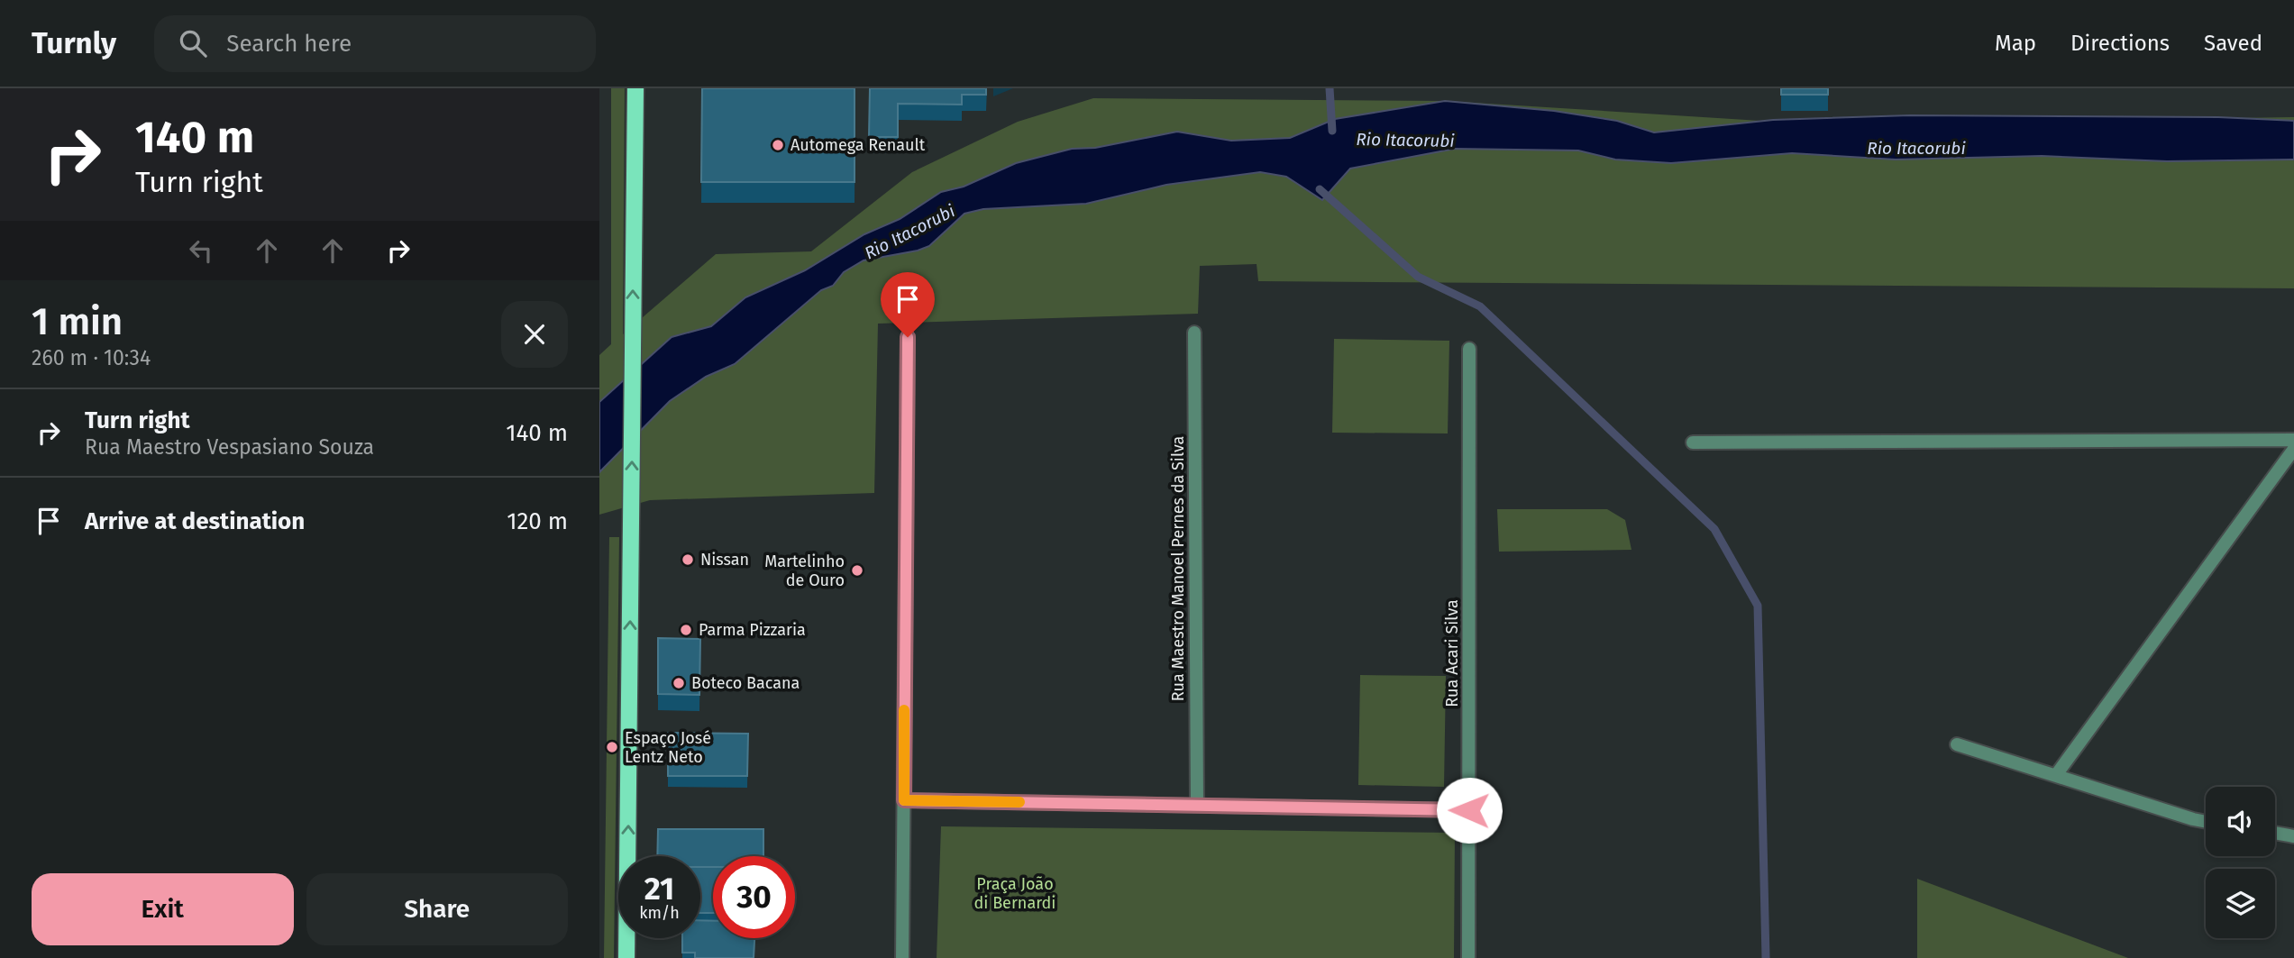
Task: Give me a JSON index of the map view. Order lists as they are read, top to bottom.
{
  "streets": {
    "street": ["Rua Maestro Manoel Pernes da Silva", "Rua Acari Silva"]
  },
  "water": ["Rio Itacorubi"],
  "parks": ["Praça João di Bernardi"],
  "places": [
    "Automega Renault",
    "Nissan",
    "Martelinho de Ouro",
    "Parma Pizzaria",
    "Boteco Bacana",
    "Espaço José Lentz Neto"
  ],
  "page": {
    "header": "Turnly",
    "search": "Search here",
    "nav": ["Map", "Directions", "Saved"],
    "turn": ["140 m", "Turn right"],
    "heading": ["1 min", "260 m · 10:34"],
    "list": [
      {
        "name": "Turn right",
        "note": "Rua Maestro Vespasiano Souza",
        "value": "140 m"
      },
      {
        "name": "Arrive at destination",
        "value": "120 m"
      }
    ],
    "speed": "21 km/h",
    "limit": "30",
    "buttons": ["Exit", "Share"]
  }
}
